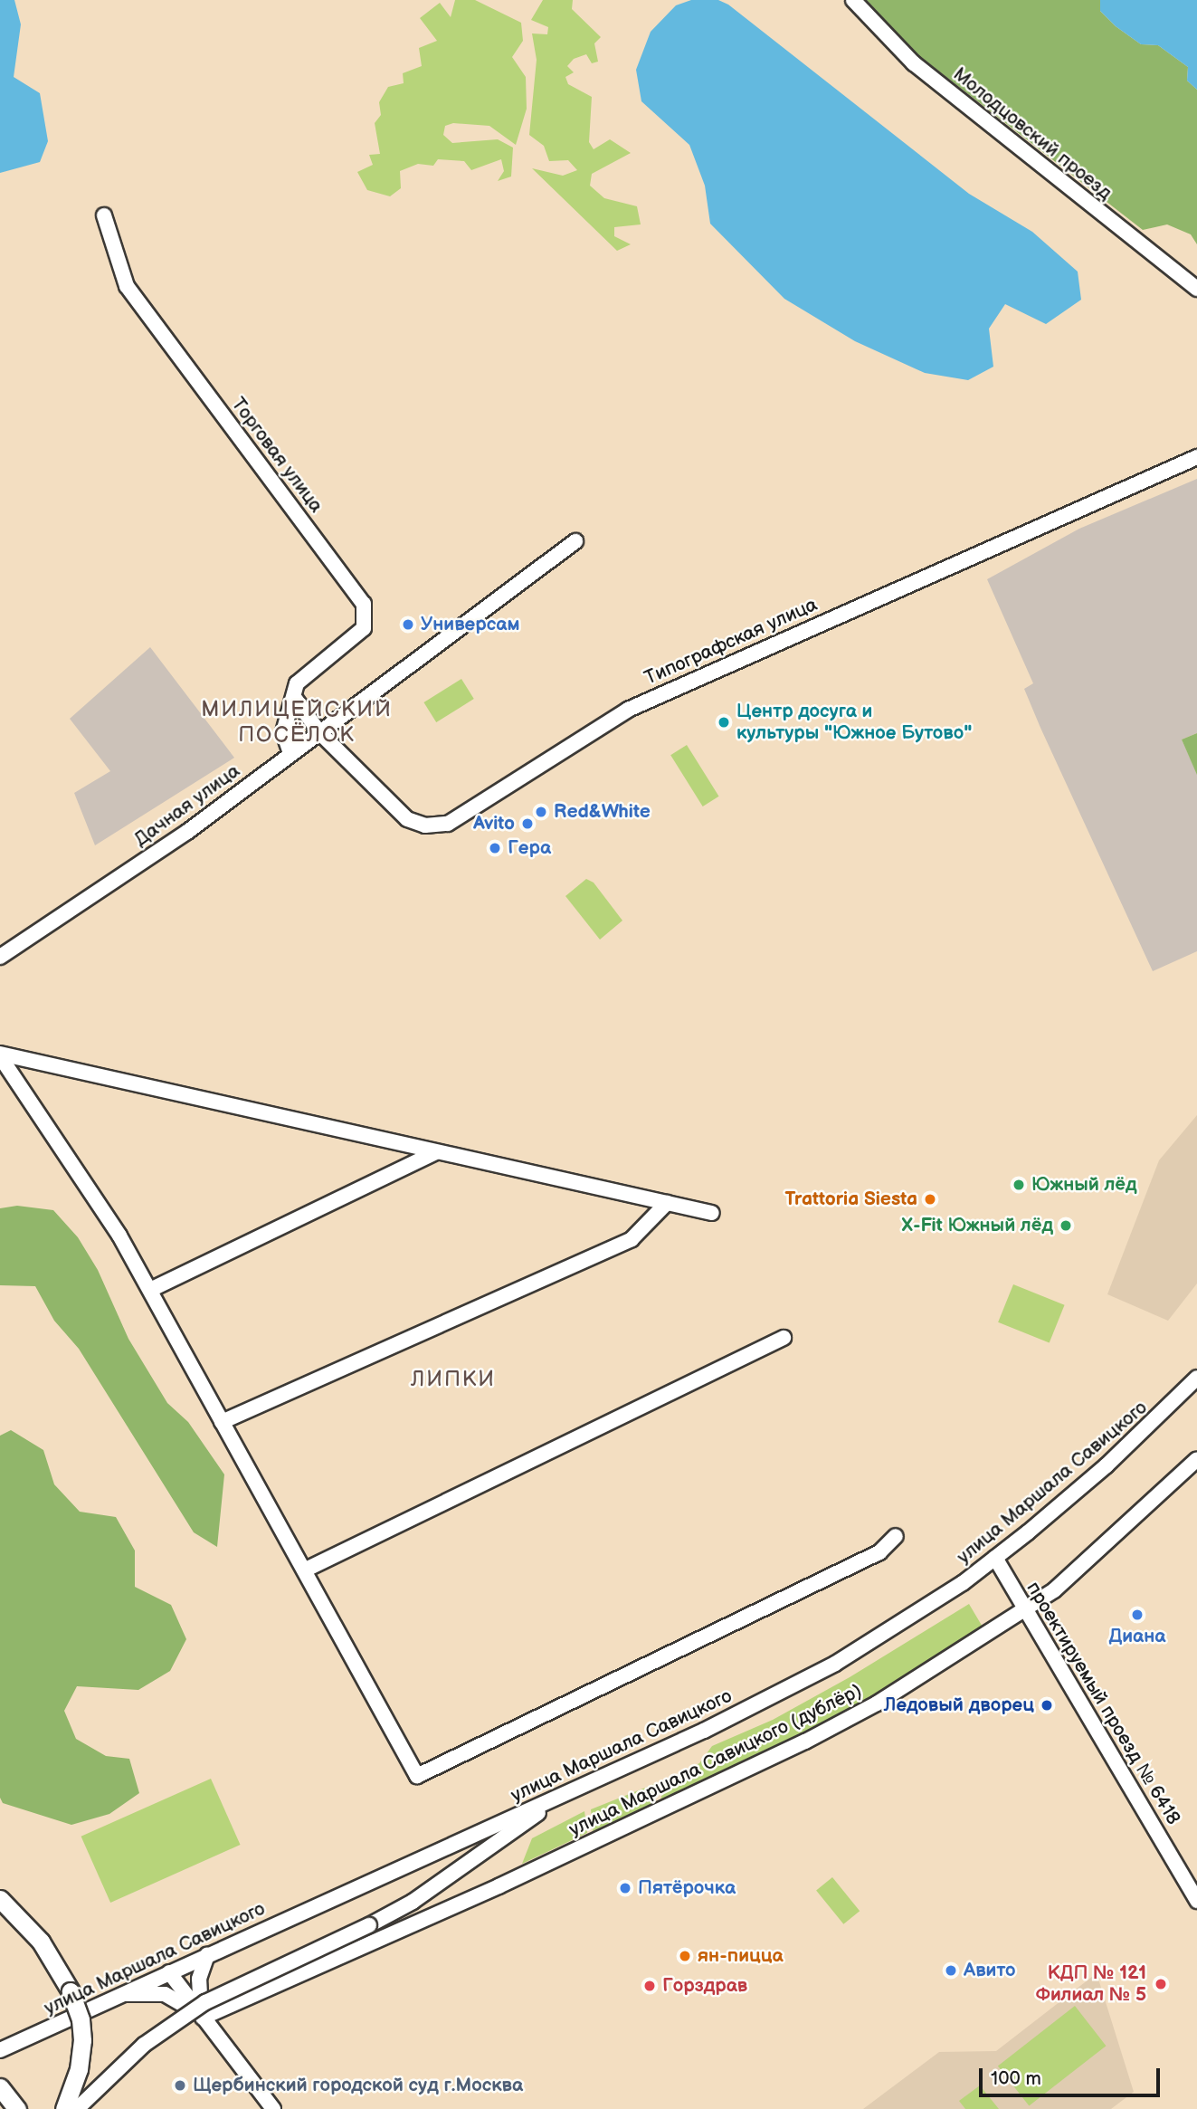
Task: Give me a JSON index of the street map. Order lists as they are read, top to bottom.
{
  "streets": {
    "street": [
      "Молодцовский проезд",
      "Торговая улица",
      "Типографская улица",
      "Дачная улица",
      "улица Маршала Савицкого",
      "проектируемый проезд № 6418",
      "улица Маршала Савицкого (дублёр)"
    ]
  },
  "crossings": [
    ["Торговая улица", "Дачная улица"],
    ["Типографская улица", "Дачная улица"],
    ["улица Маршала Савицкого", "проектируемый проезд № 6418"],
    ["проектируемый проезд № 6418", "улица Маршала Савицкого (дублёр)"]
  ],
  "districts": ["МИЛИЦЕЙСКИЙ ПОСЁЛОК", "ЛИПКИ"],
  "places": [
    "Универсам",
    "Центр досуга и культуры \"Южное Бутово\"",
    "Red&White",
    "Avito",
    "Гера",
    "Южный лёд",
    "Trattoria Siesta",
    "X-Fit Южный лёд",
    "Диана",
    "Ледовый дворец",
    "Пятёрочка",
    "ян-пицца",
    "Авито",
    "КДП № 121 Филиал № 5",
    "Горздрав",
    "Щербинский городской суд г.Москва"
  ],
  "scale_bar": "100 m"
}
